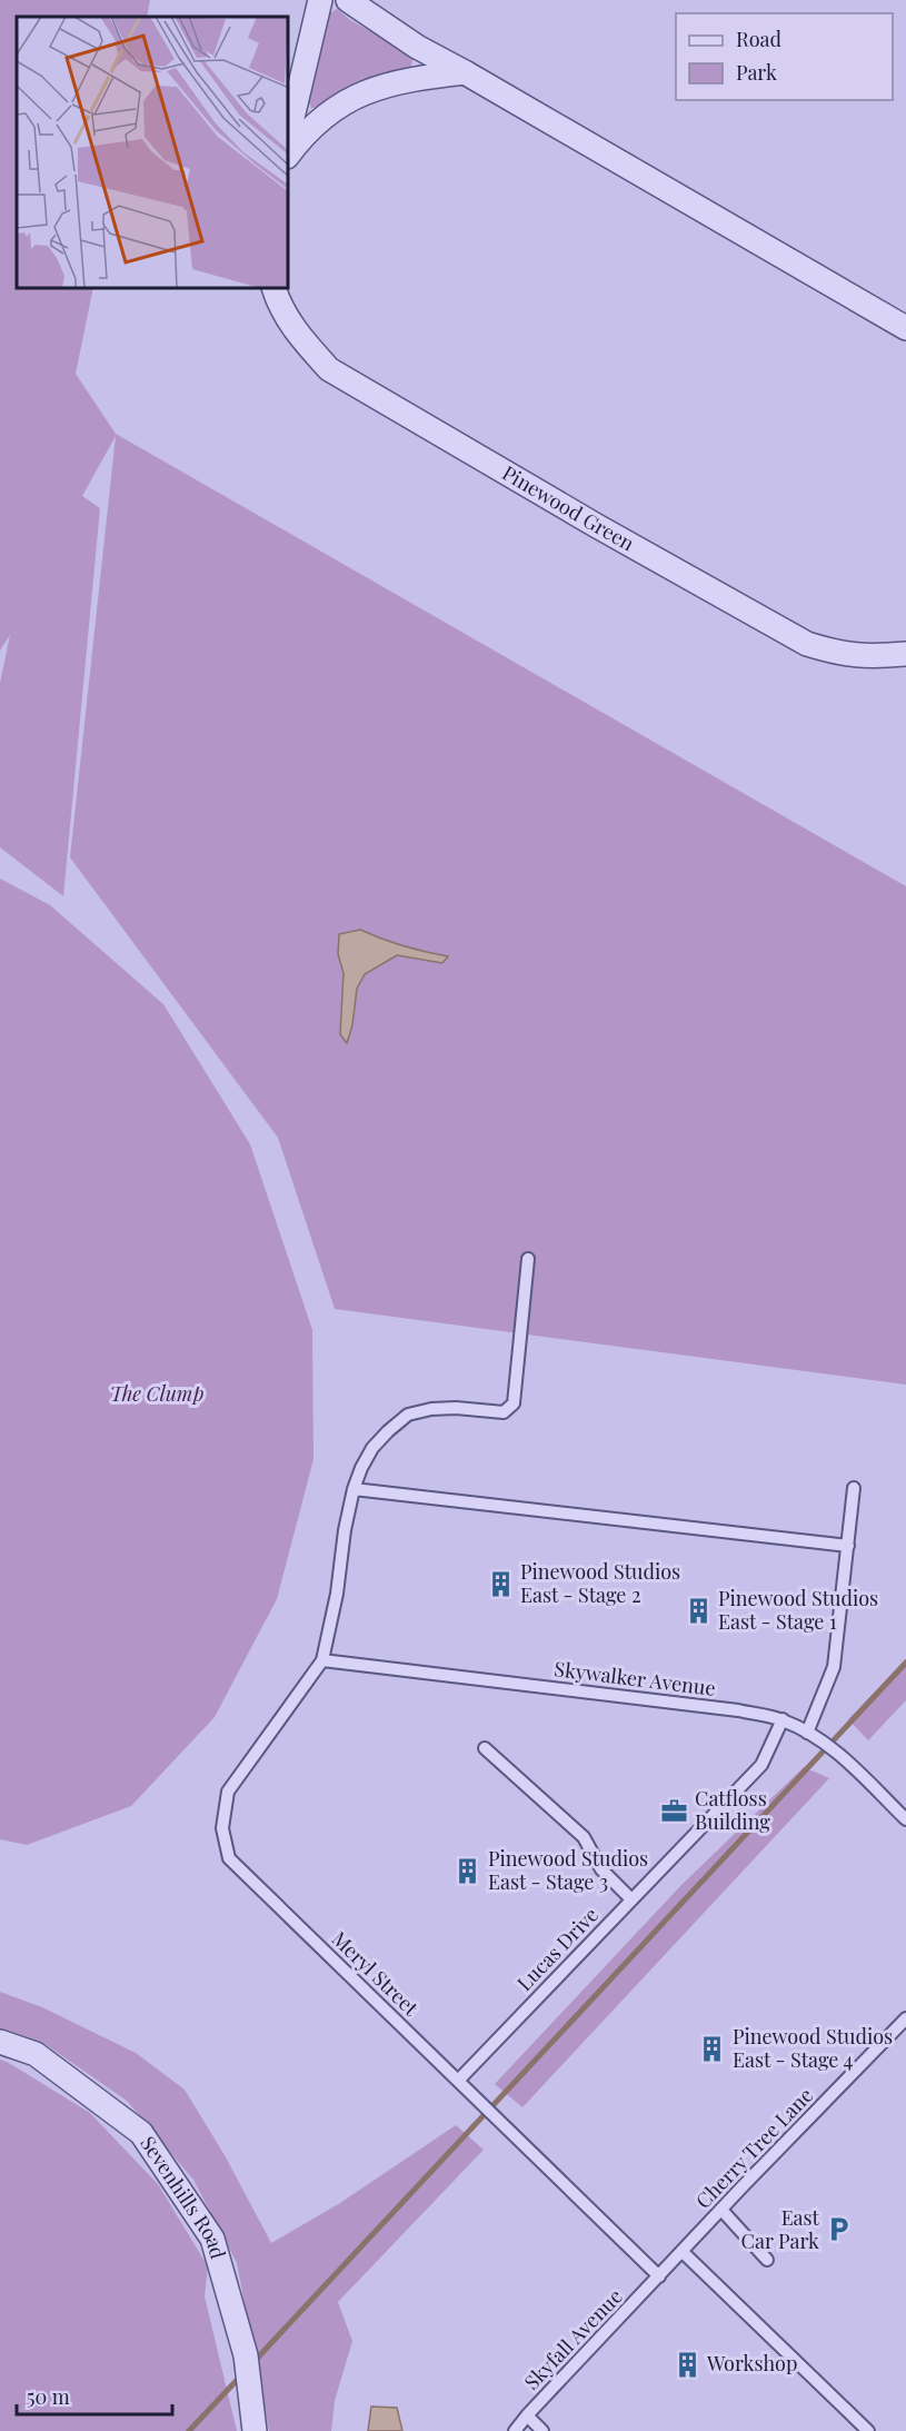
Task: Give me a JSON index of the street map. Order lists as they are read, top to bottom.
{
  "streets": {
    "street": ["Pinewood Green", "Sevenhills Road"],
    "lane": [
      "Skywalker Avenue",
      "Lucas Drive",
      "Meryl Street",
      "Cherry Tree Lane",
      "Skyfall Avenue"
    ]
  },
  "crossings": [
    ["Skywalker Avenue", "Lucas Drive"],
    ["Skywalker Avenue", "Meryl Street"],
    ["Lucas Drive", "Meryl Street"],
    ["Meryl Street", "Cherry Tree Lane"],
    ["Meryl Street", "Skyfall Avenue"],
    ["Cherry Tree Lane", "Skyfall Avenue"]
  ],
  "parks": ["The Clump"],
  "places": {
    "building": [
      "Pinewood Studios East - Stage 2",
      "Pinewood Studios East - Stage 1",
      "Pinewood Studios East - Stage 3",
      "Pinewood Studios East - Stage 4",
      "Workshop"
    ],
    "office": ["Catfloss Building"],
    "parking": ["East Car Park"]
  },
  "legend": ["Road", "Park"],
  "scale_bar": "50 m"
}
